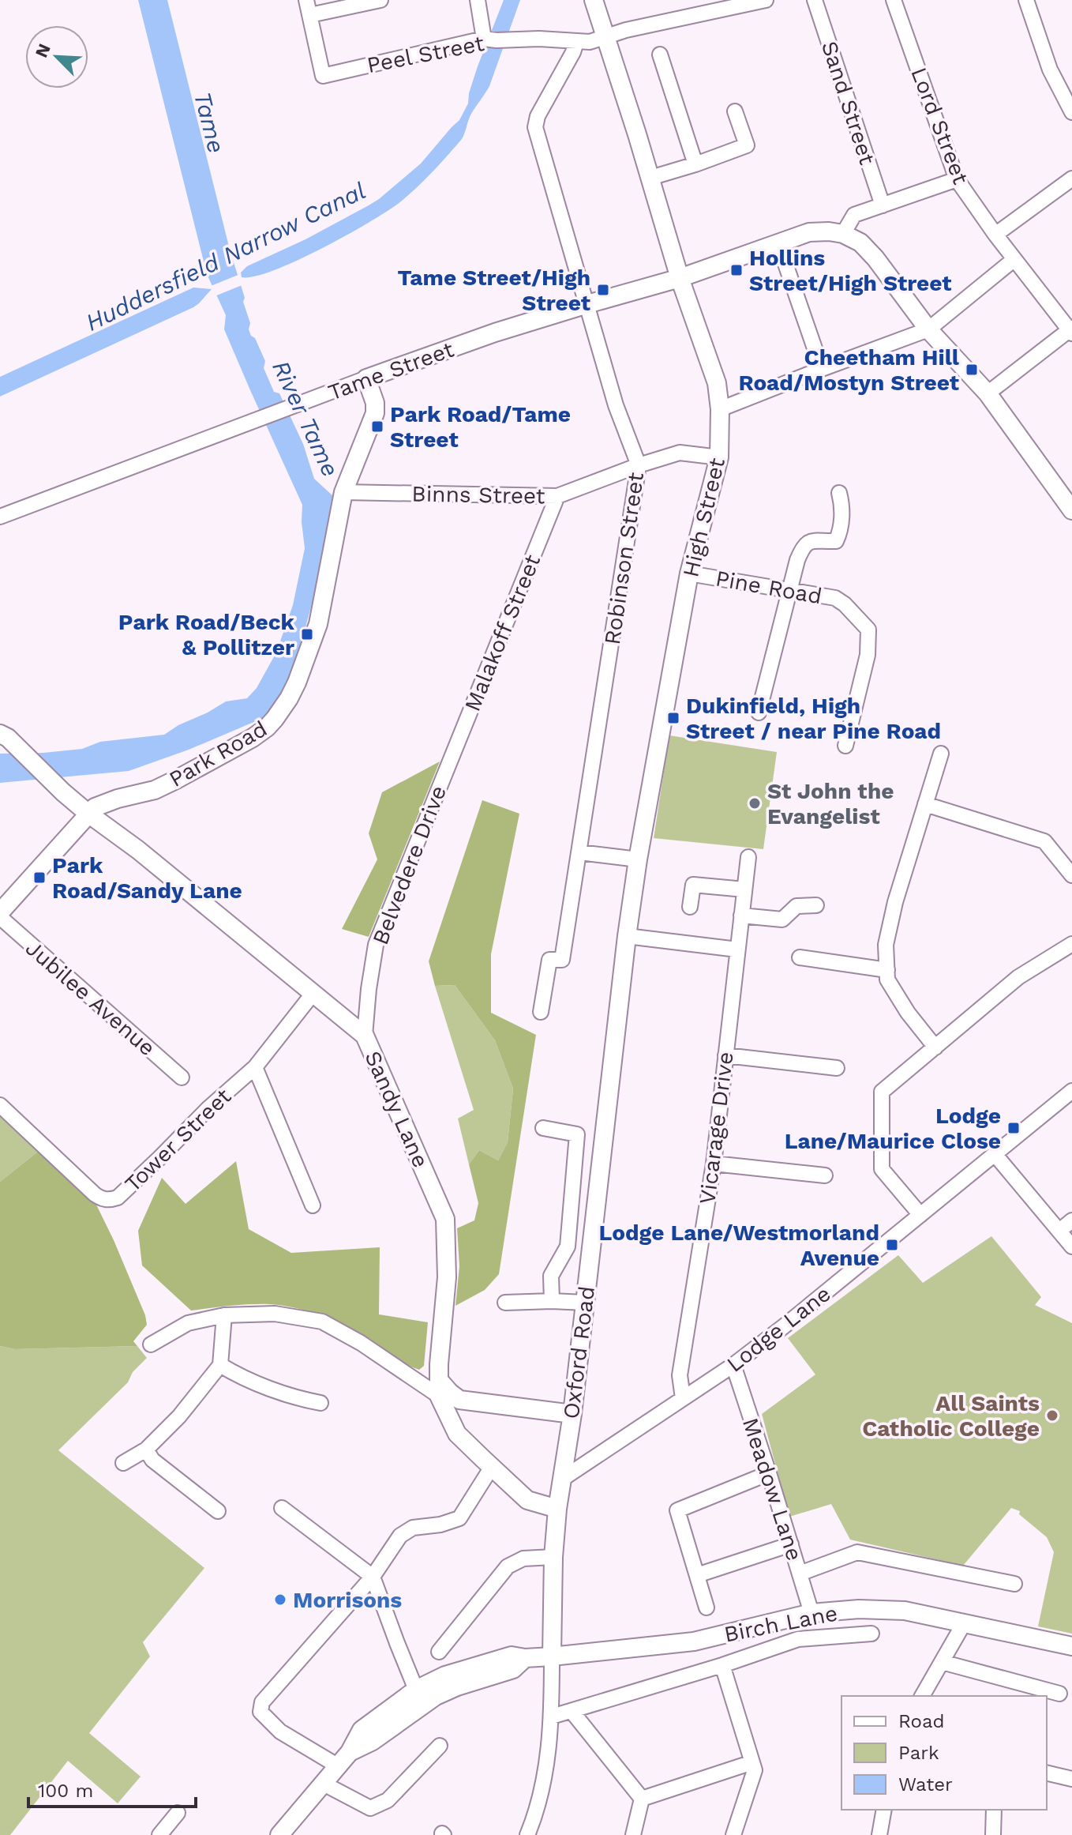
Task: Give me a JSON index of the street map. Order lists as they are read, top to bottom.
{
  "streets": {
    "main road": [
      "Tame Street",
      "High Street",
      "Park Road",
      "Sandy Lane",
      "Oxford Road",
      "Birch Lane"
    ],
    "street": [
      "Peel Street",
      "Sand Street",
      "Lord Street",
      "Binns Street",
      "Robinson Street",
      "Pine Road",
      "Malakoff Street",
      "Belvedere Drive",
      "Jubilee Avenue",
      "Vicarage Drive",
      "Tower Street",
      "Lodge Lane",
      "Meadow Lane"
    ]
  },
  "crossings": [
    ["Peel Street", "High Street"],
    ["Peel Street", "Robinson Street"],
    ["Tame Street", "High Street"],
    ["Tame Street", "Robinson Street"],
    ["Tame Street", "Park Road"],
    ["Binns Street", "High Street"],
    ["Binns Street", "Robinson Street"],
    ["Binns Street", "Malakoff Street"],
    ["Binns Street", "Park Road"],
    ["High Street", "Pine Road"],
    ["High Street", "Oxford Road"],
    ["Malakoff Street", "Belvedere Drive"],
    ["Park Road", "Sandy Lane"],
    ["Belvedere Drive", "Sandy Lane"],
    ["Sandy Lane", "Tower Street"],
    ["Vicarage Drive", "Lodge Lane"],
    ["Lodge Lane", "Oxford Road"],
    ["Lodge Lane", "Meadow Lane"],
    ["Oxford Road", "Birch Lane"],
    ["Meadow Lane", "Birch Lane"]
  ],
  "water": ["Tame", "Huddersfield Narrow Canal", "River Tame"],
  "places": {
    "transit": [
      "Hollins Street/High Street",
      "Tame Street/High Street",
      "Cheetham Hill Road/Mostyn Street",
      "Park Road/Tame Street",
      "Park Road/Beck & Pollitzer",
      "Dukinfield, High Street / near Pine Road",
      "Park Road/Sandy Lane",
      "Lodge Lane/Maurice Close",
      "Lodge Lane/Westmorland Avenue"
    ],
    "other": ["St John the Evangelist", "All Saints Catholic College", "Morrisons"]
  },
  "legend": ["Road", "Park", "Water"],
  "scale_bar": "100 m",
  "north": "top left"
}
